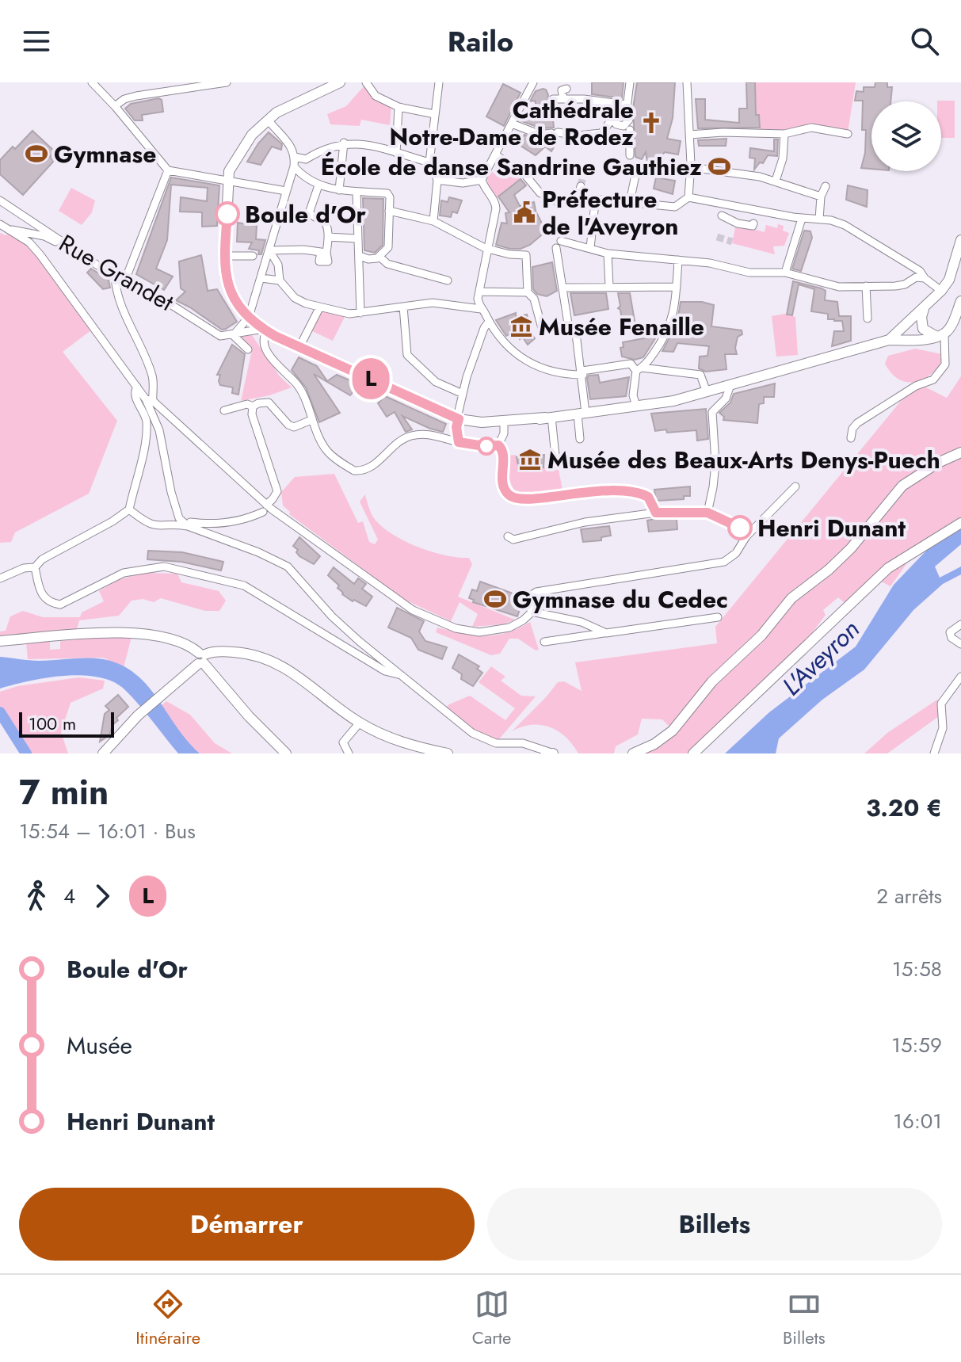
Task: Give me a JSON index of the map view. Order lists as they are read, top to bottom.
{
  "streets": {
    "street": ["Rue Grandet"]
  },
  "water": ["L'Aveyron"],
  "places": {
    "church": ["Cathédrale Notre-Dame de Rodez"],
    "sports": ["Gymnase", "École de danse Sandrine Gauthiez", "Gymnase du Cedec"],
    "public building": ["Préfecture de l'Aveyron"],
    "other": ["Boule d'Or", "Henri Dunant"],
    "museum": ["Musée Fenaille", "Musée des Beaux-Arts Denys-Puech"]
  },
  "lines": ["bus line L"],
  "scale_bar": "100 m",
  "page": {
    "header": "Railo",
    "on_map": "L",
    "scale": "100 m",
    "heading": ["7 min", "15:54 – 16:01 · Bus", "3.20 €"],
    "legs": ["4", "L", "2 arrêts"],
    "list": [
      {
        "name": "Boule d'Or",
        "value": "15:58"
      },
      {
        "name": "Musée",
        "value": "15:59"
      },
      {
        "name": "Henri Dunant",
        "value": "16:01"
      }
    ],
    "buttons": ["Démarrer", "Billets"],
    "tabs": ["Itinéraire", "Carte", "Billets"]
  }
}
